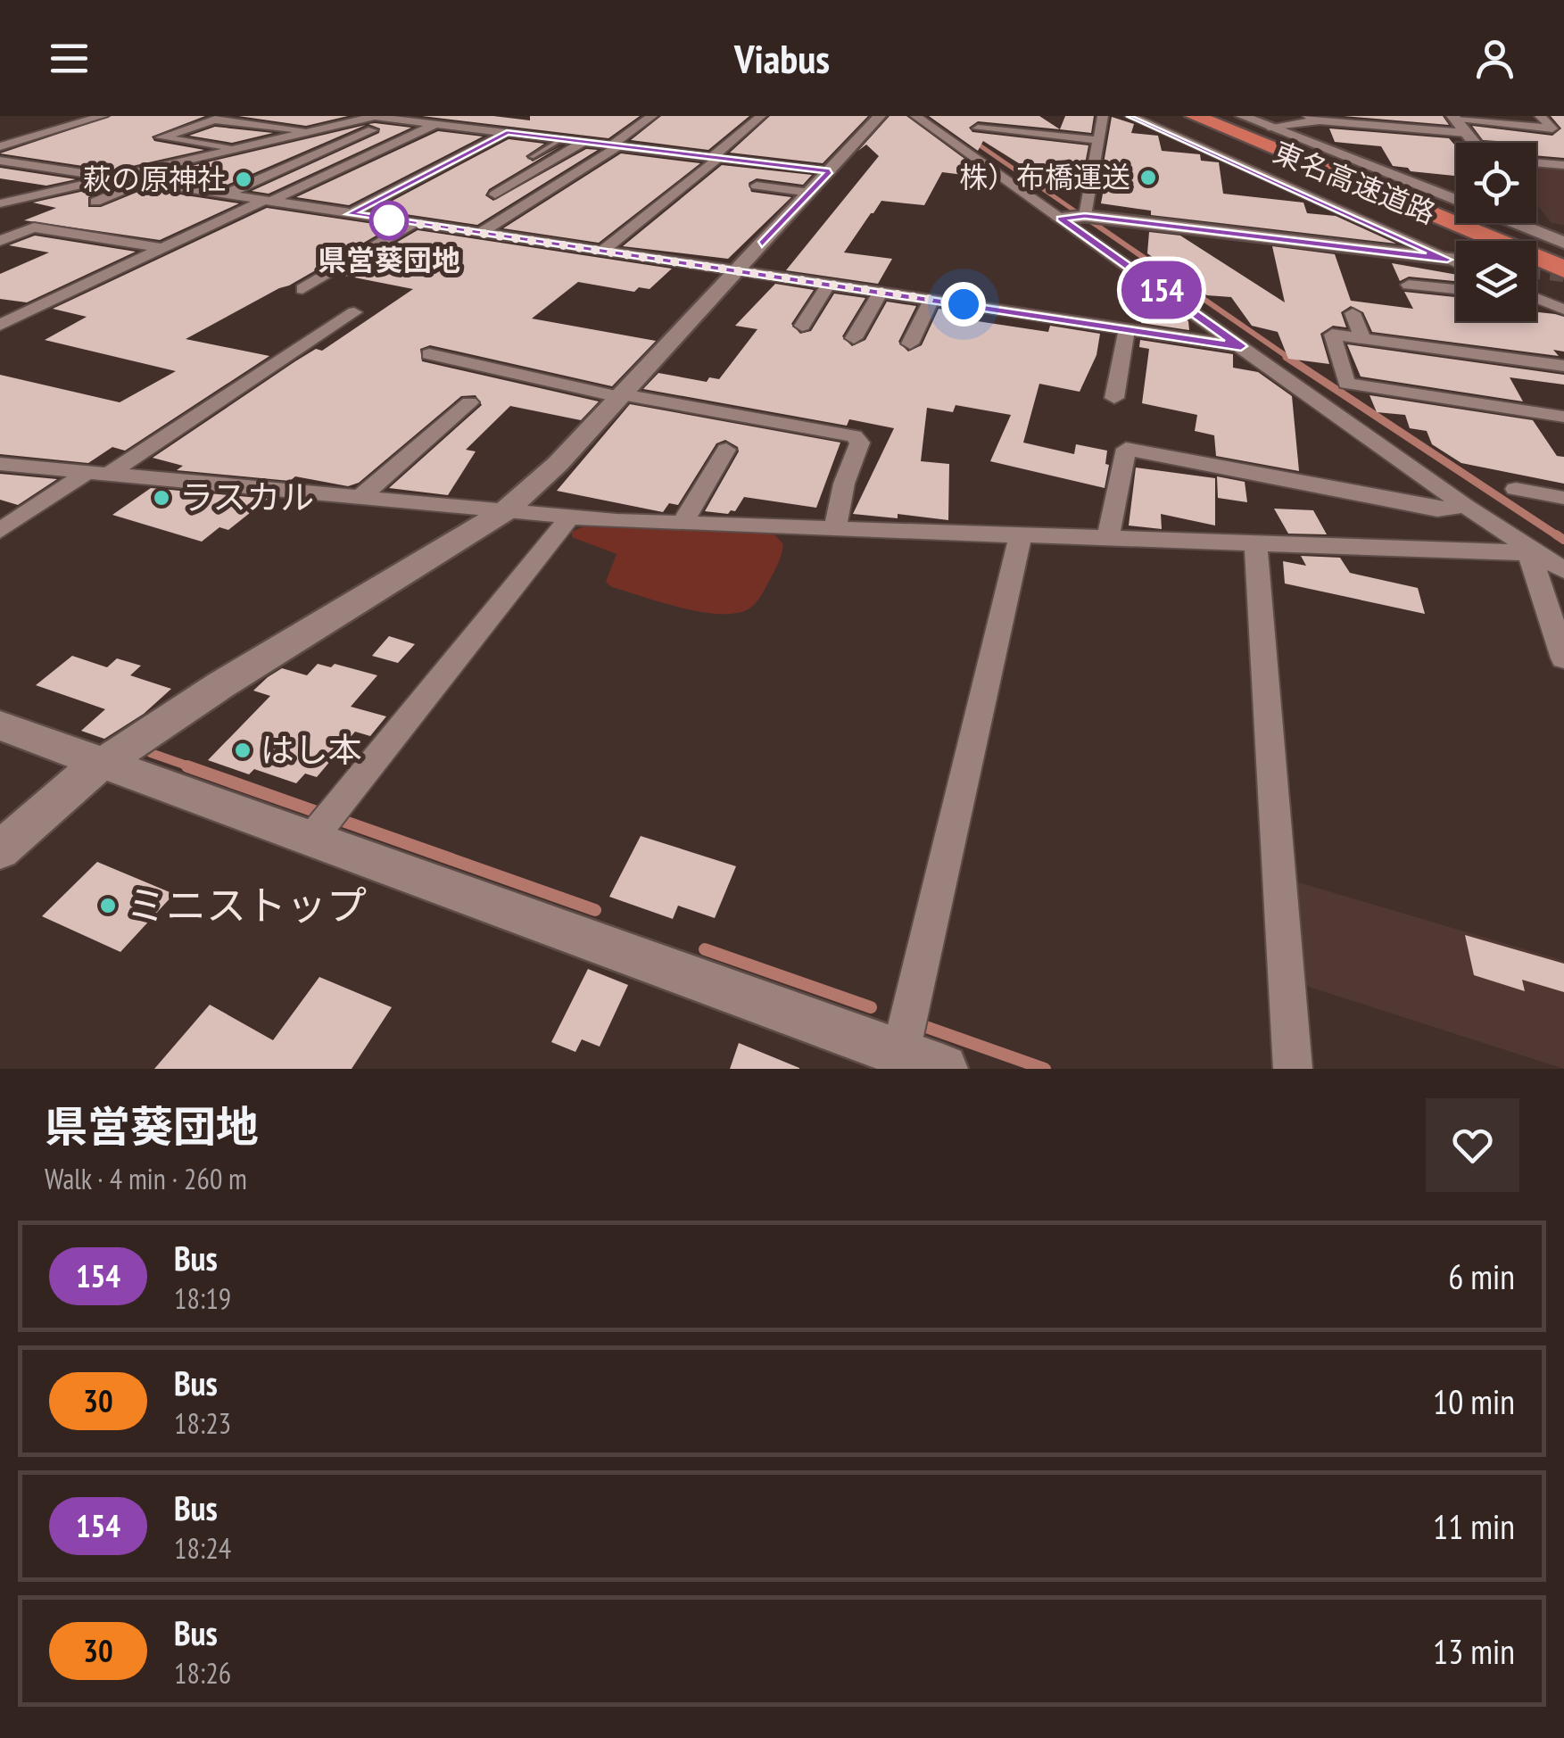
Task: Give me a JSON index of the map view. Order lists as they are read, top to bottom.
{
  "streets": {
    "highway": ["東名高速道路"]
  },
  "places": [
    "株）布橋運送",
    "萩の原神社",
    "県営葵団地",
    "ラスカル",
    "はし本",
    "ミニストップ"
  ],
  "lines": ["bus line 154"],
  "page": {
    "header": "Viabus",
    "on_map": "154",
    "heading": ["県営葵団地", "Walk · 4 min · 260 m"],
    "list": [
      {
        "mark": "154",
        "name": "Bus",
        "note": "18:19",
        "value": "6 min"
      },
      {
        "mark": "30",
        "name": "Bus",
        "note": "18:23",
        "value": "10 min"
      },
      {
        "mark": "154",
        "name": "Bus",
        "note": "18:24",
        "value": "11 min"
      },
      {
        "mark": "30",
        "name": "Bus",
        "note": "18:26",
        "value": "13 min"
      }
    ]
  }
}
